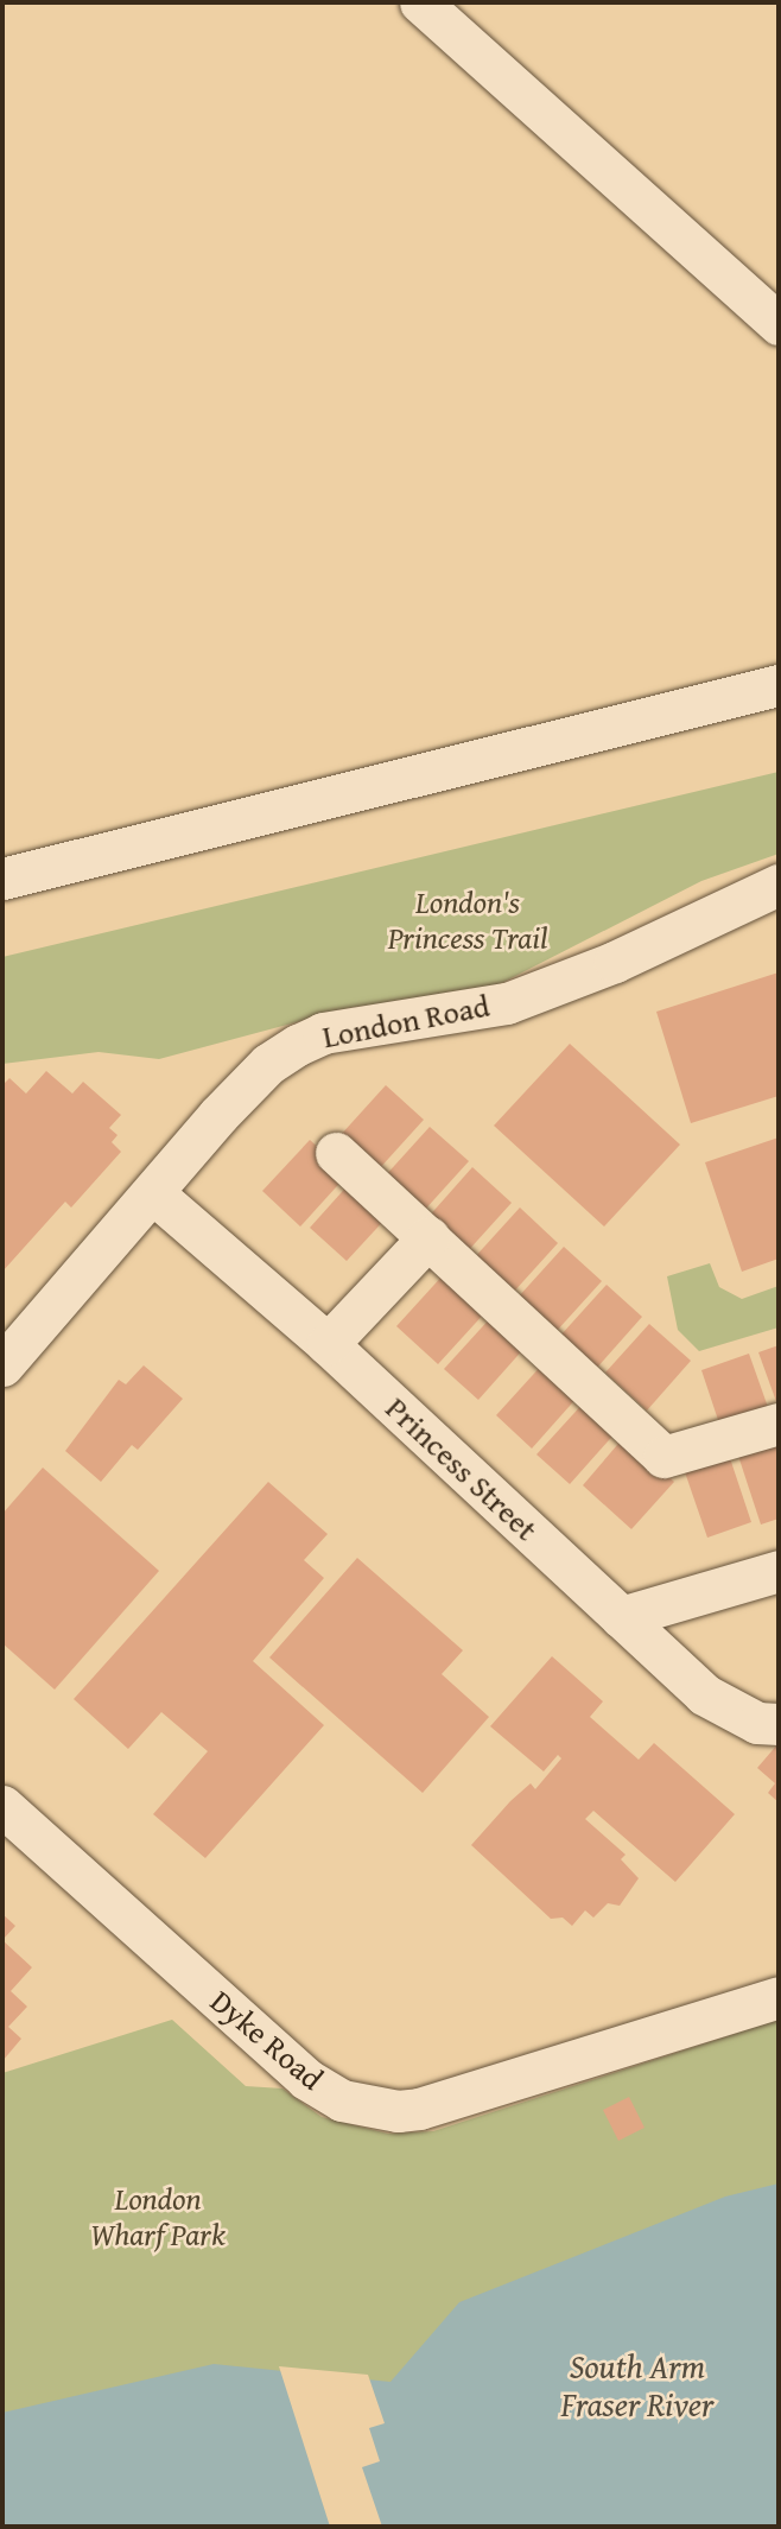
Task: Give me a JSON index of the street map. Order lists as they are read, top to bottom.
{
  "streets": {
    "street": ["London Road", "Princess Street", "Dyke Road"]
  },
  "crossings": [
    ["London Road", "Princess Street"]
  ],
  "water": ["South Arm Fraser River"],
  "parks": ["London's Princess Trail", "London Wharf Park"]
}
